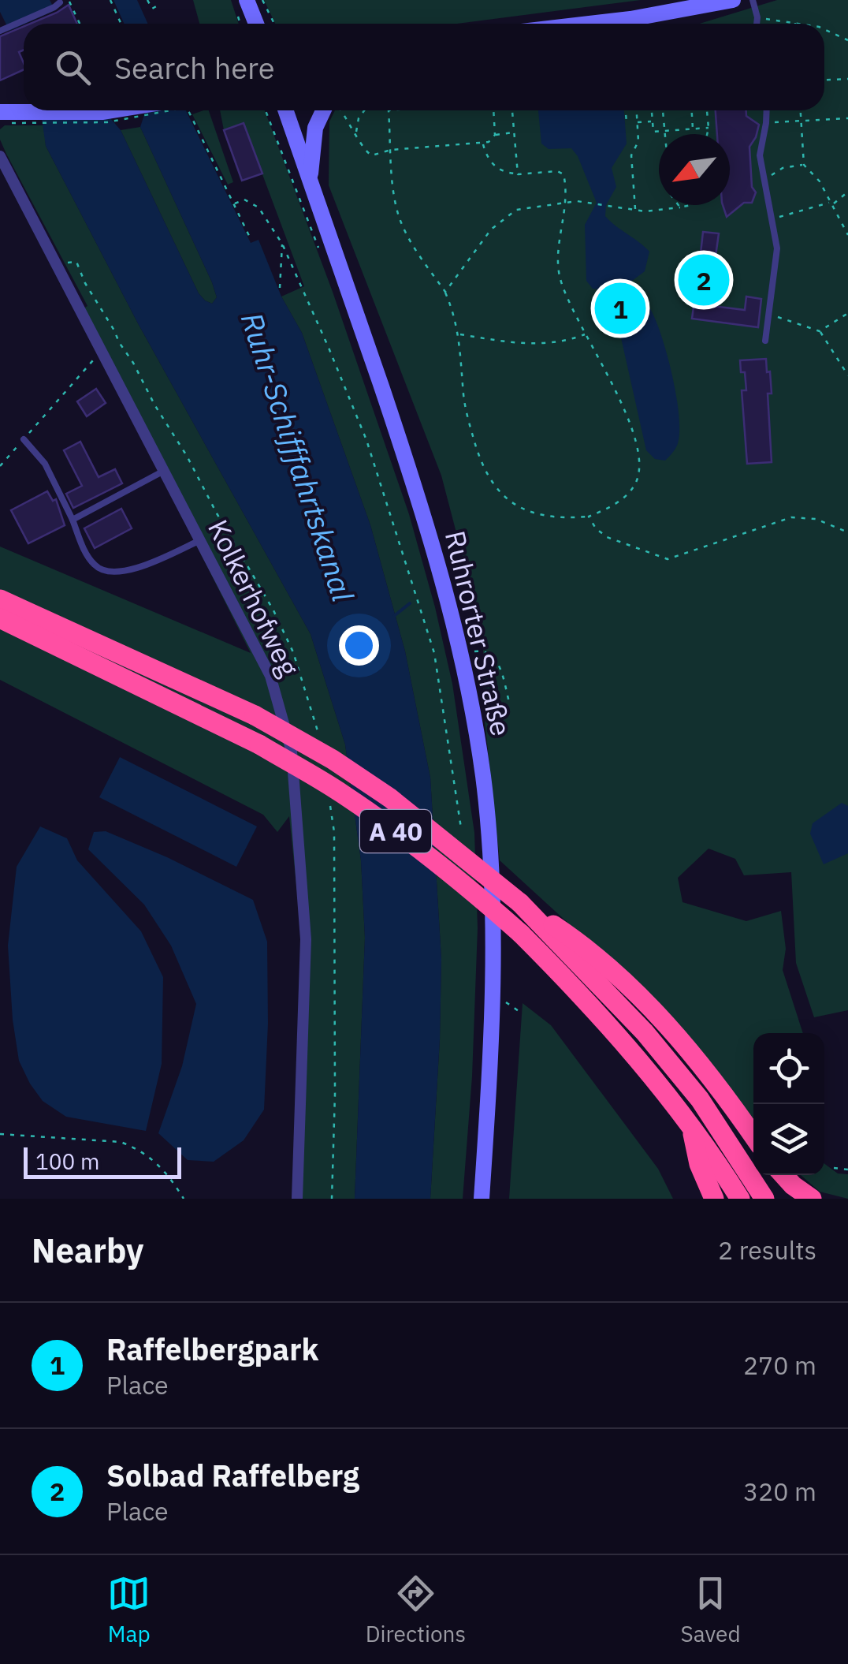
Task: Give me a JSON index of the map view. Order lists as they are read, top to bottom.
{
  "streets": {
    "highway": ["A 40"],
    "main road": ["Ruhrorter Straße"],
    "street": ["Kolkerhofweg"]
  },
  "water": ["Ruhr-Schifffahrtskanal"],
  "scale_bar": "100 m",
  "north": "bottom left",
  "page": {
    "search": "Search here",
    "pins": ["2", "1"],
    "scale": "100 m",
    "heading": ["Nearby", "2 results"],
    "list": [
      {
        "mark": "1",
        "name": "Raffelbergpark",
        "note": "Place",
        "value": "270 m"
      },
      {
        "mark": "2",
        "name": "Solbad Raffelberg",
        "note": "Place",
        "value": "320 m"
      }
    ],
    "nav": ["Map", "Directions", "Saved"]
  }
}
